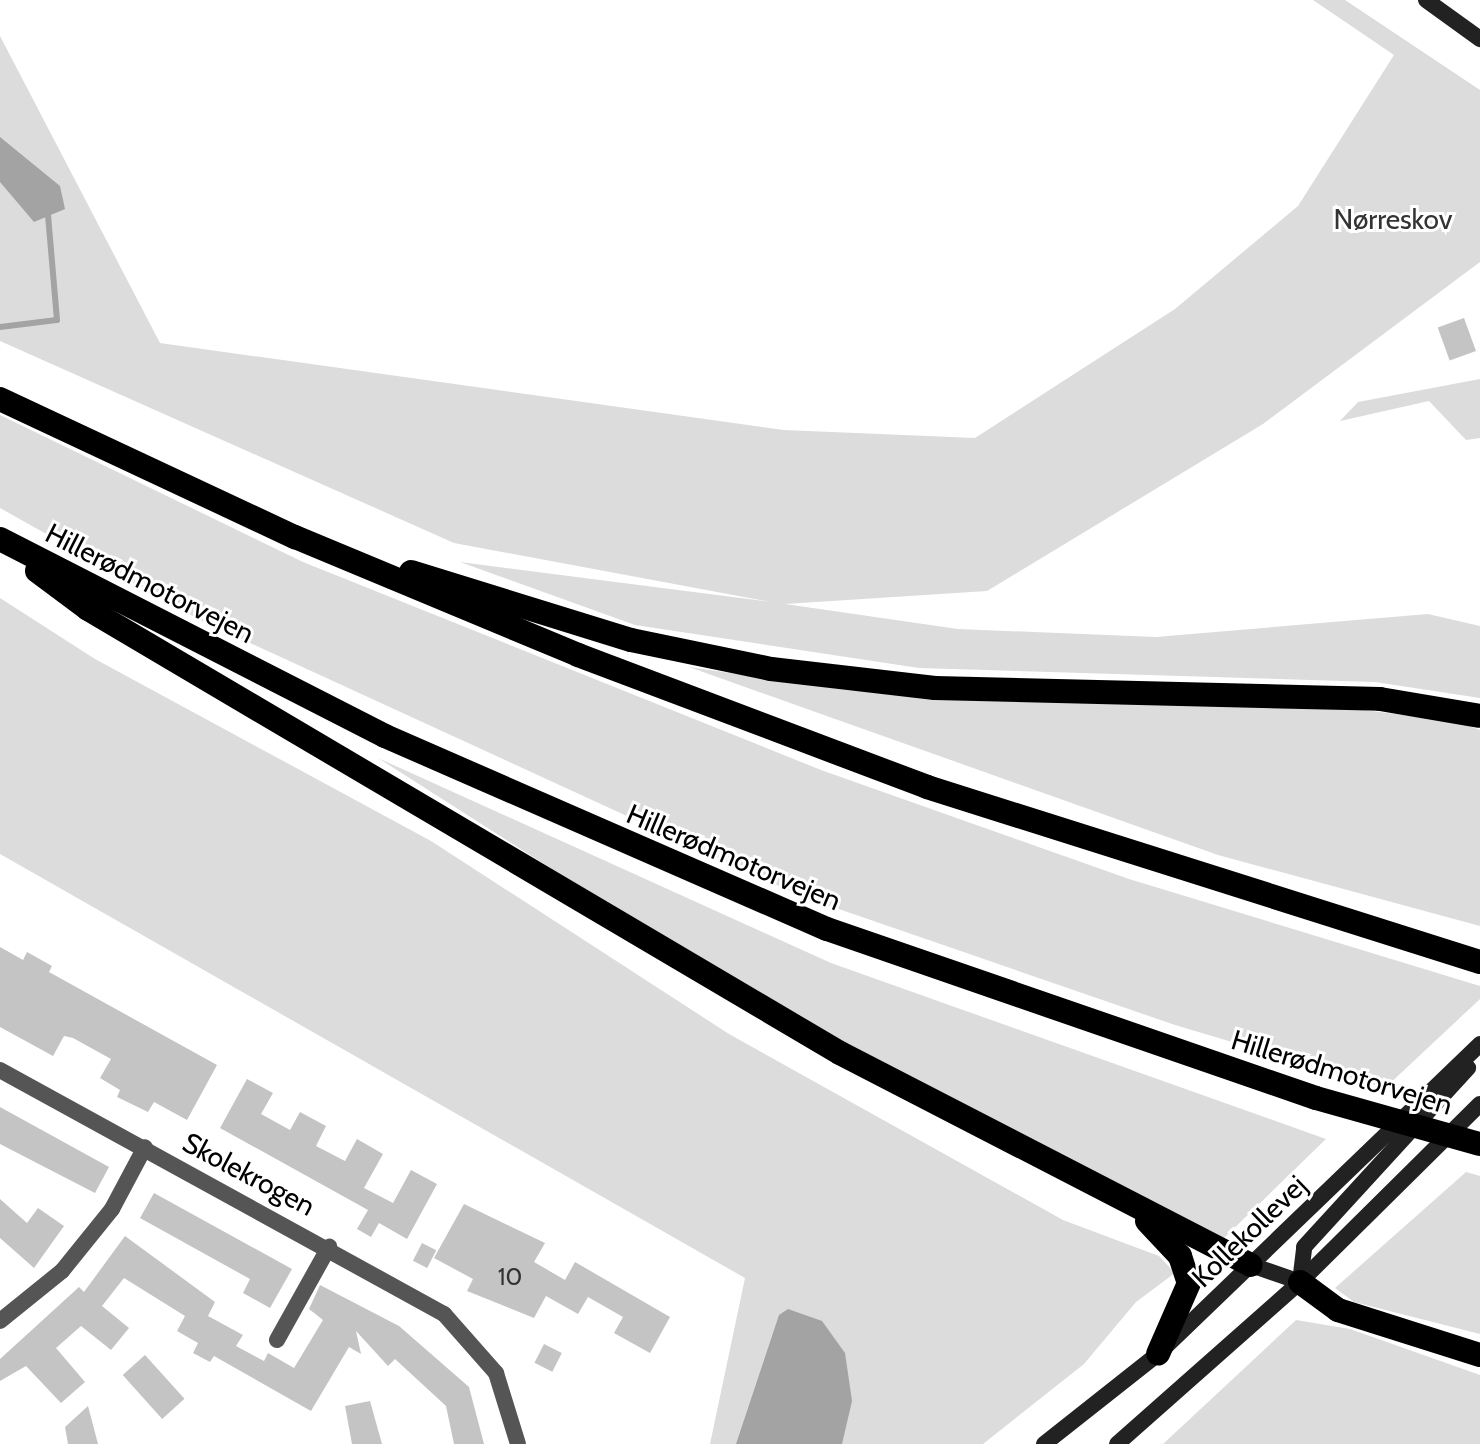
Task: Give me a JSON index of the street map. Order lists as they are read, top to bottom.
{
  "streets": {
    "highway": ["Hillerødmotorvejen"],
    "street": ["Skolekrogen", "Kollekollevej"]
  },
  "parks": ["Nørreskov"],
  "house_numbers": ["10"]
}
